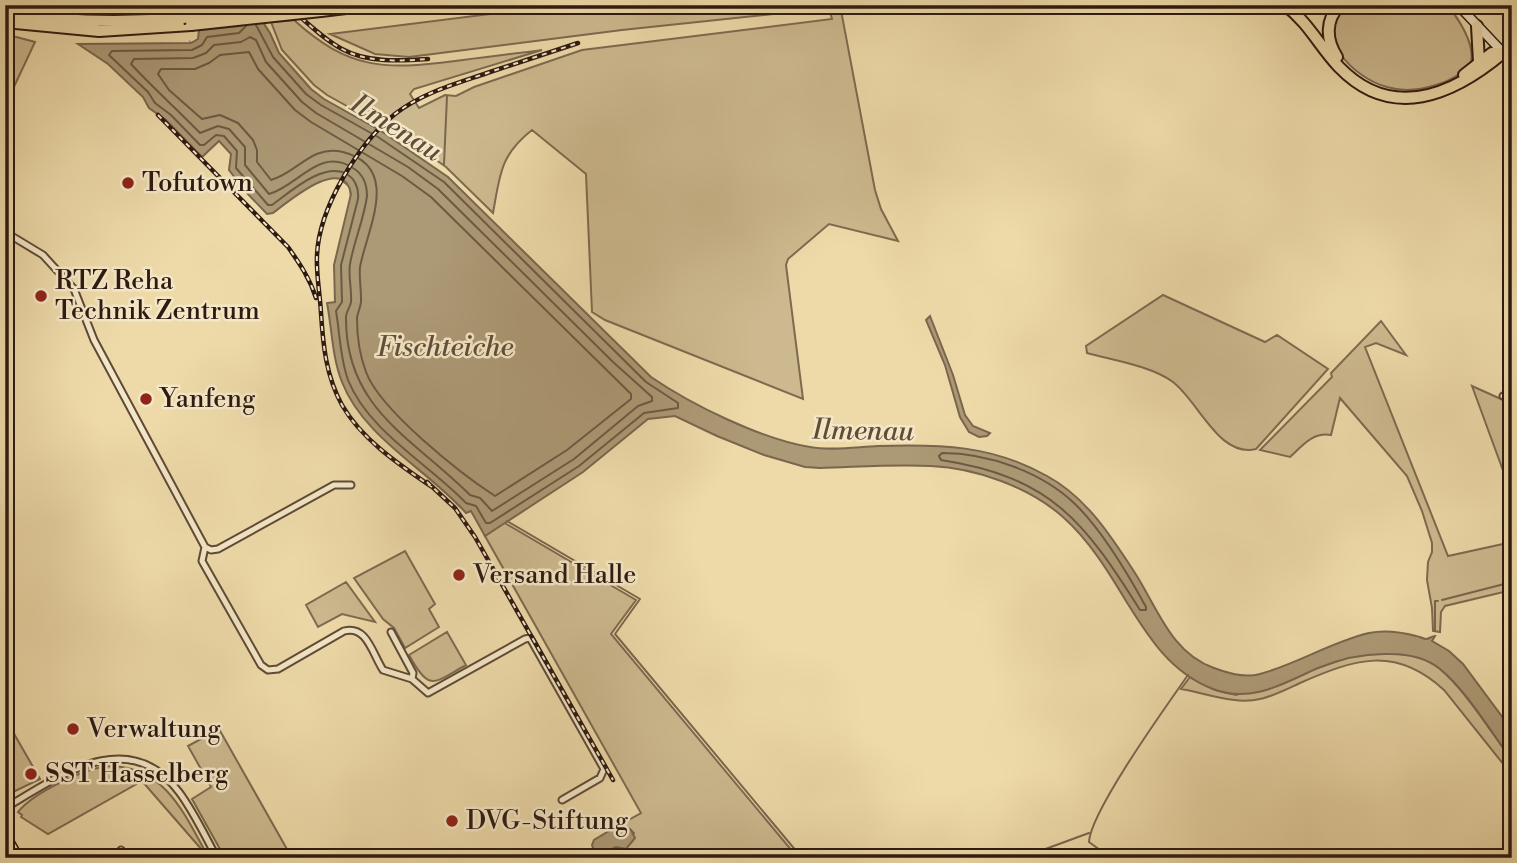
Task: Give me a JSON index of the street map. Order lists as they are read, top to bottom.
{
  "water": ["Ilmenau", "Fischteiche"],
  "places": [
    "Tofutown",
    "RTZ Reha Technik Zentrum",
    "Yanfeng",
    "Versand Halle",
    "Verwaltung",
    "SST Hasselberg",
    "DVG-Stiftung"
  ]
}
